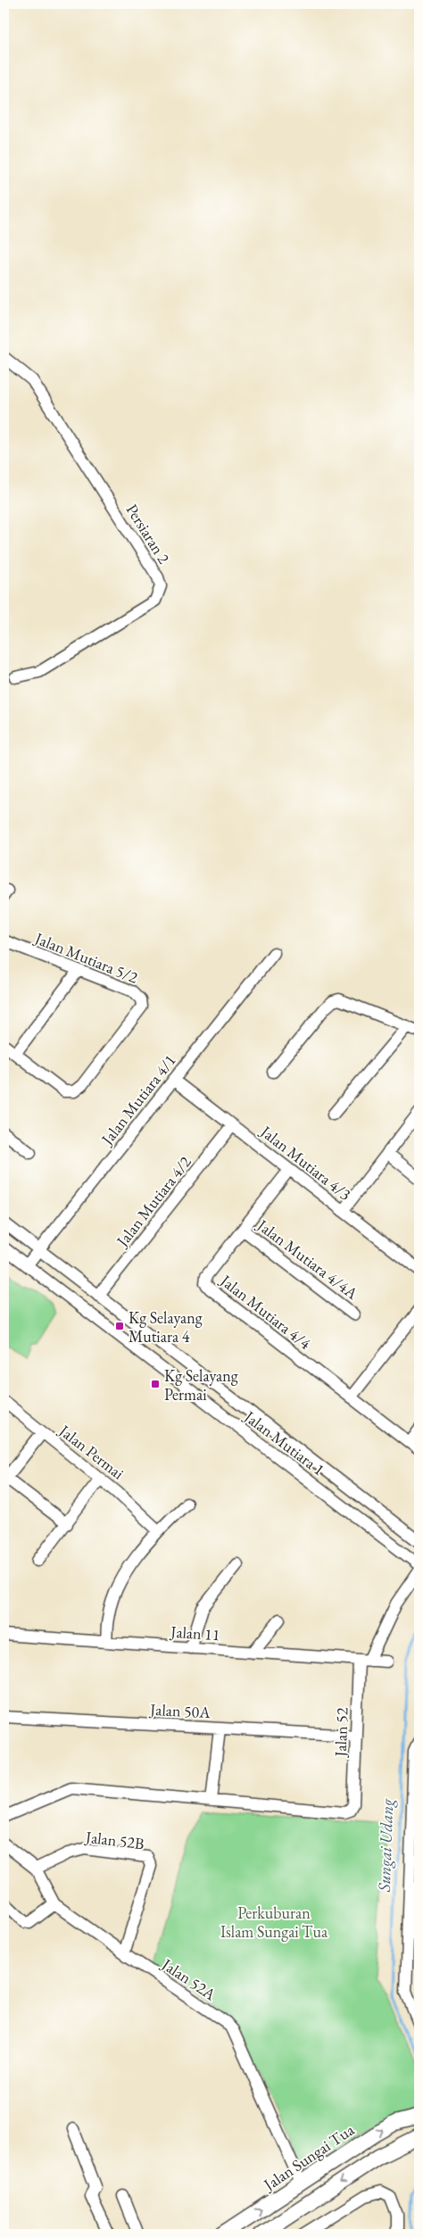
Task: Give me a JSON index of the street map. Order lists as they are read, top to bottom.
{
  "streets": {
    "main road": ["Jalan Sungai Tua"],
    "street": [
      "Persiaran 2",
      "Jalan Mutiara 5/2",
      "Jalan Mutiara 4/1",
      "Jalan Mutiara 4/3",
      "Jalan Mutiara 4/2",
      "Jalan Mutiara 4/4A",
      "Jalan Mutiara 4/4",
      "Jalan Mutiara 1",
      "Jalan Permai",
      "Jalan 11",
      "Jalan 50A",
      "Jalan 52",
      "Jalan 52B",
      "Jalan 52A"
    ]
  },
  "crossings": [
    ["Jalan Mutiara 4/1", "Jalan Mutiara 4/3"],
    ["Jalan Mutiara 4/1", "Jalan Mutiara 1"],
    ["Jalan Mutiara 4/3", "Jalan Mutiara 4/2"],
    ["Jalan Mutiara 4/3", "Jalan Mutiara 4/4"],
    ["Jalan Mutiara 4/4A", "Jalan Mutiara 4/4"],
    ["Jalan 11", "Jalan 52"],
    ["Jalan 50A", "Jalan 52"],
    ["Jalan 52B", "Jalan 52A"],
    ["Jalan 52A", "Jalan Sungai Tua"]
  ],
  "water": ["Sungai Udang"],
  "parks": ["Perkuburan Islam Sungai Tua"],
  "places": {
    "transit": ["Kg Selayang Mutiara 4", "Kg Selayang Permai"]
  }
}
